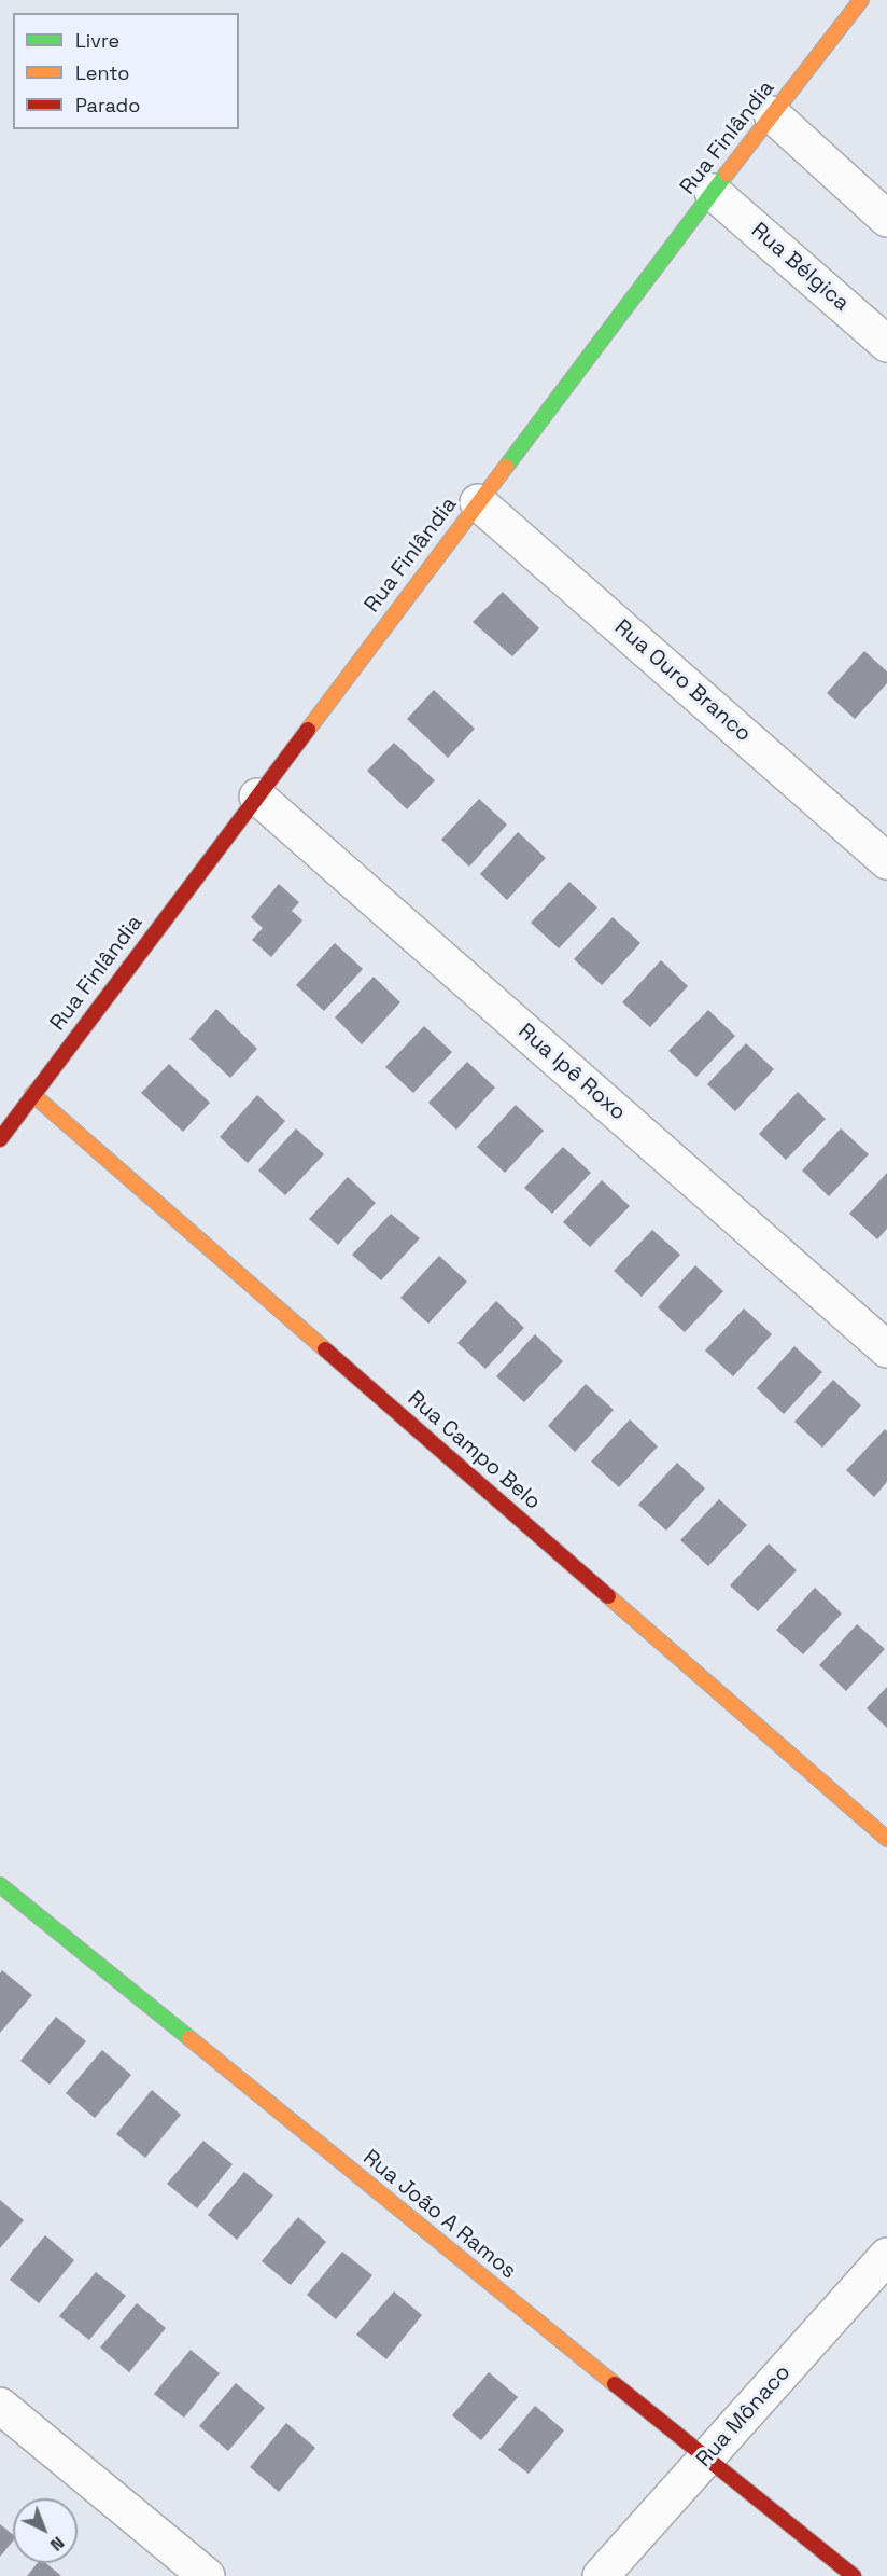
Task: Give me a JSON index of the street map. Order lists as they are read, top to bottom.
{
  "streets": {
    "street": [
      "Rua Finlândia",
      "Rua Bélgica",
      "Rua Ouro Branco",
      "Rua Ipê Roxo",
      "Rua Campo Belo",
      "Rua João A Ramos",
      "Rua Mônaco"
    ]
  },
  "crossings": [
    ["Rua Finlândia", "Rua Bélgica"],
    ["Rua Finlândia", "Rua Ouro Branco"],
    ["Rua Finlândia", "Rua Ipê Roxo"],
    ["Rua Finlândia", "Rua Campo Belo"],
    ["Rua João A Ramos", "Rua Mônaco"]
  ],
  "legend": ["Livre", "Lento", "Parado"],
  "north": "bottom right"
}
